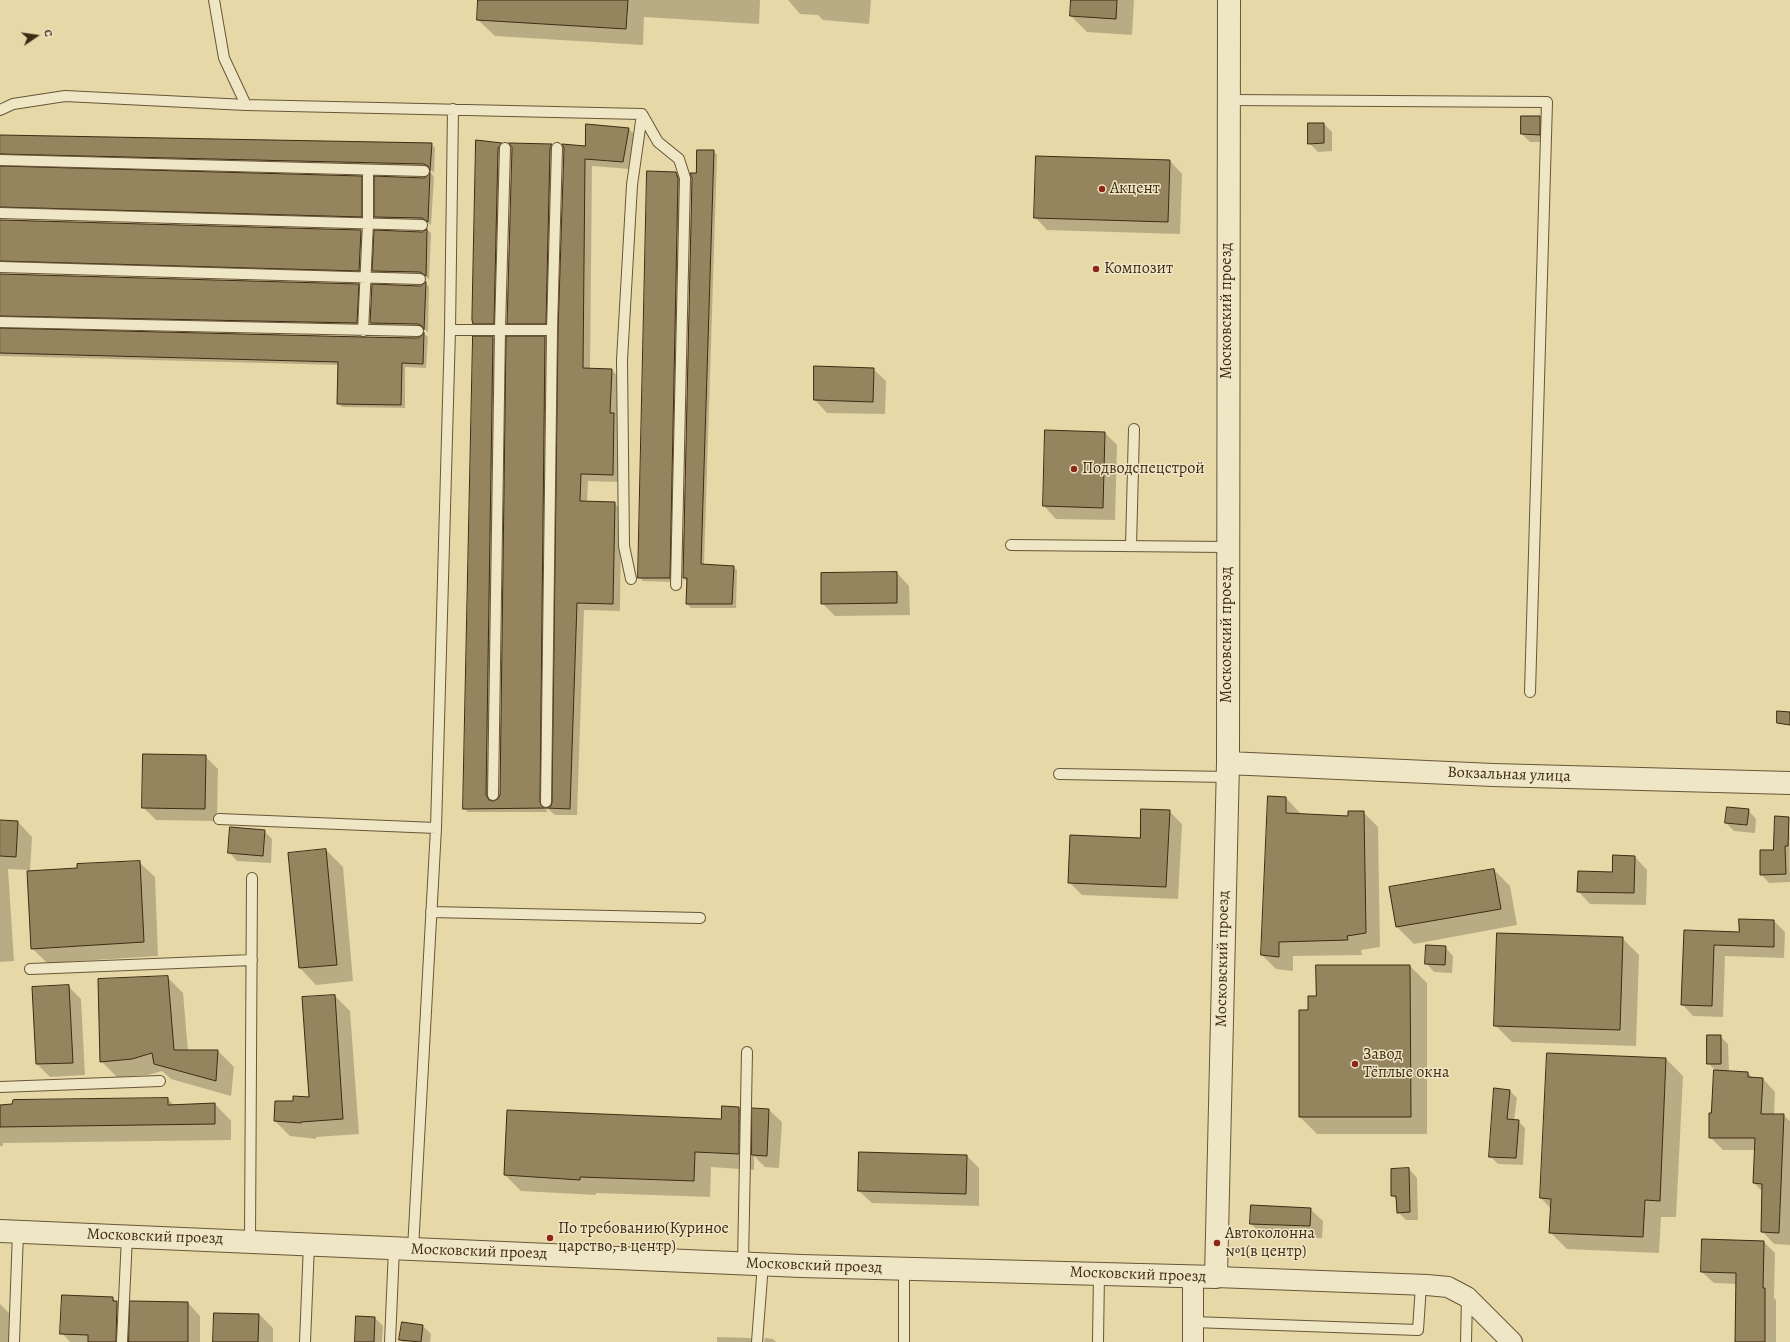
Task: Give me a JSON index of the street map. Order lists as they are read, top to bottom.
{
  "streets": {
    "street": ["Московский проезд", "Вокзальная улица"]
  },
  "crossings": [
    ["Московский проезд", "Вокзальная улица"]
  ],
  "places": [
    "Акцент",
    "Композит",
    "Подводспецстрой",
    "Завод Тёплые окна",
    "По требованию(Куриное царство, в центр)",
    "Автоколонна №1(в центр)"
  ],
  "north": "right"
}
